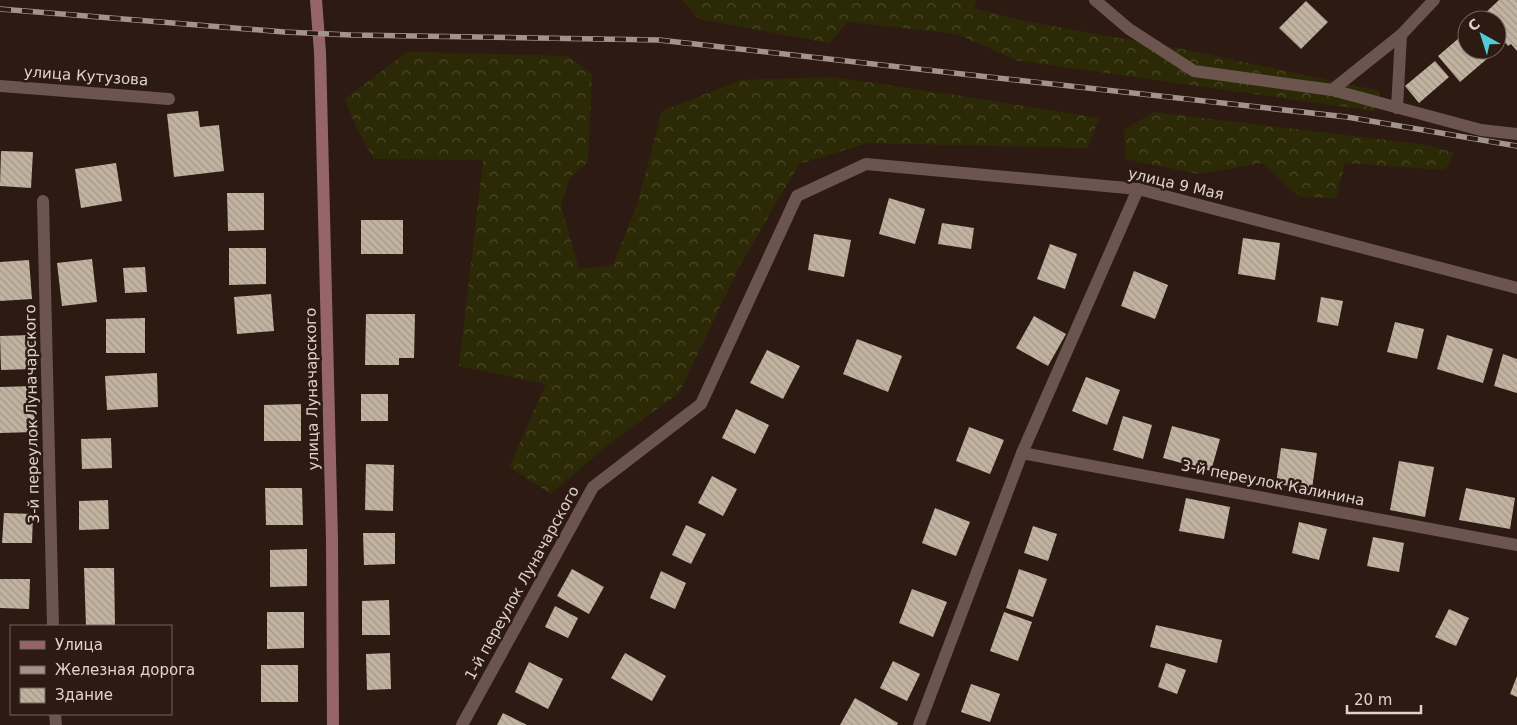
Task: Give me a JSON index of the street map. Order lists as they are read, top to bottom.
{
  "streets": {
    "main road": ["улица Луначарского"],
    "street": [
      "улица Кутузова",
      "улица 9 Мая",
      "3-й переулок Луначарского",
      "3-й переулок Калинина",
      "1-й переулок Луначарского"
    ]
  },
  "crossings": [
    ["улица 9 Мая", "1-й переулок Луначарского"]
  ],
  "legend": ["Улица", "Железная дорога", "Здание"],
  "scale_bar": "20 m",
  "north": "top left"
}
